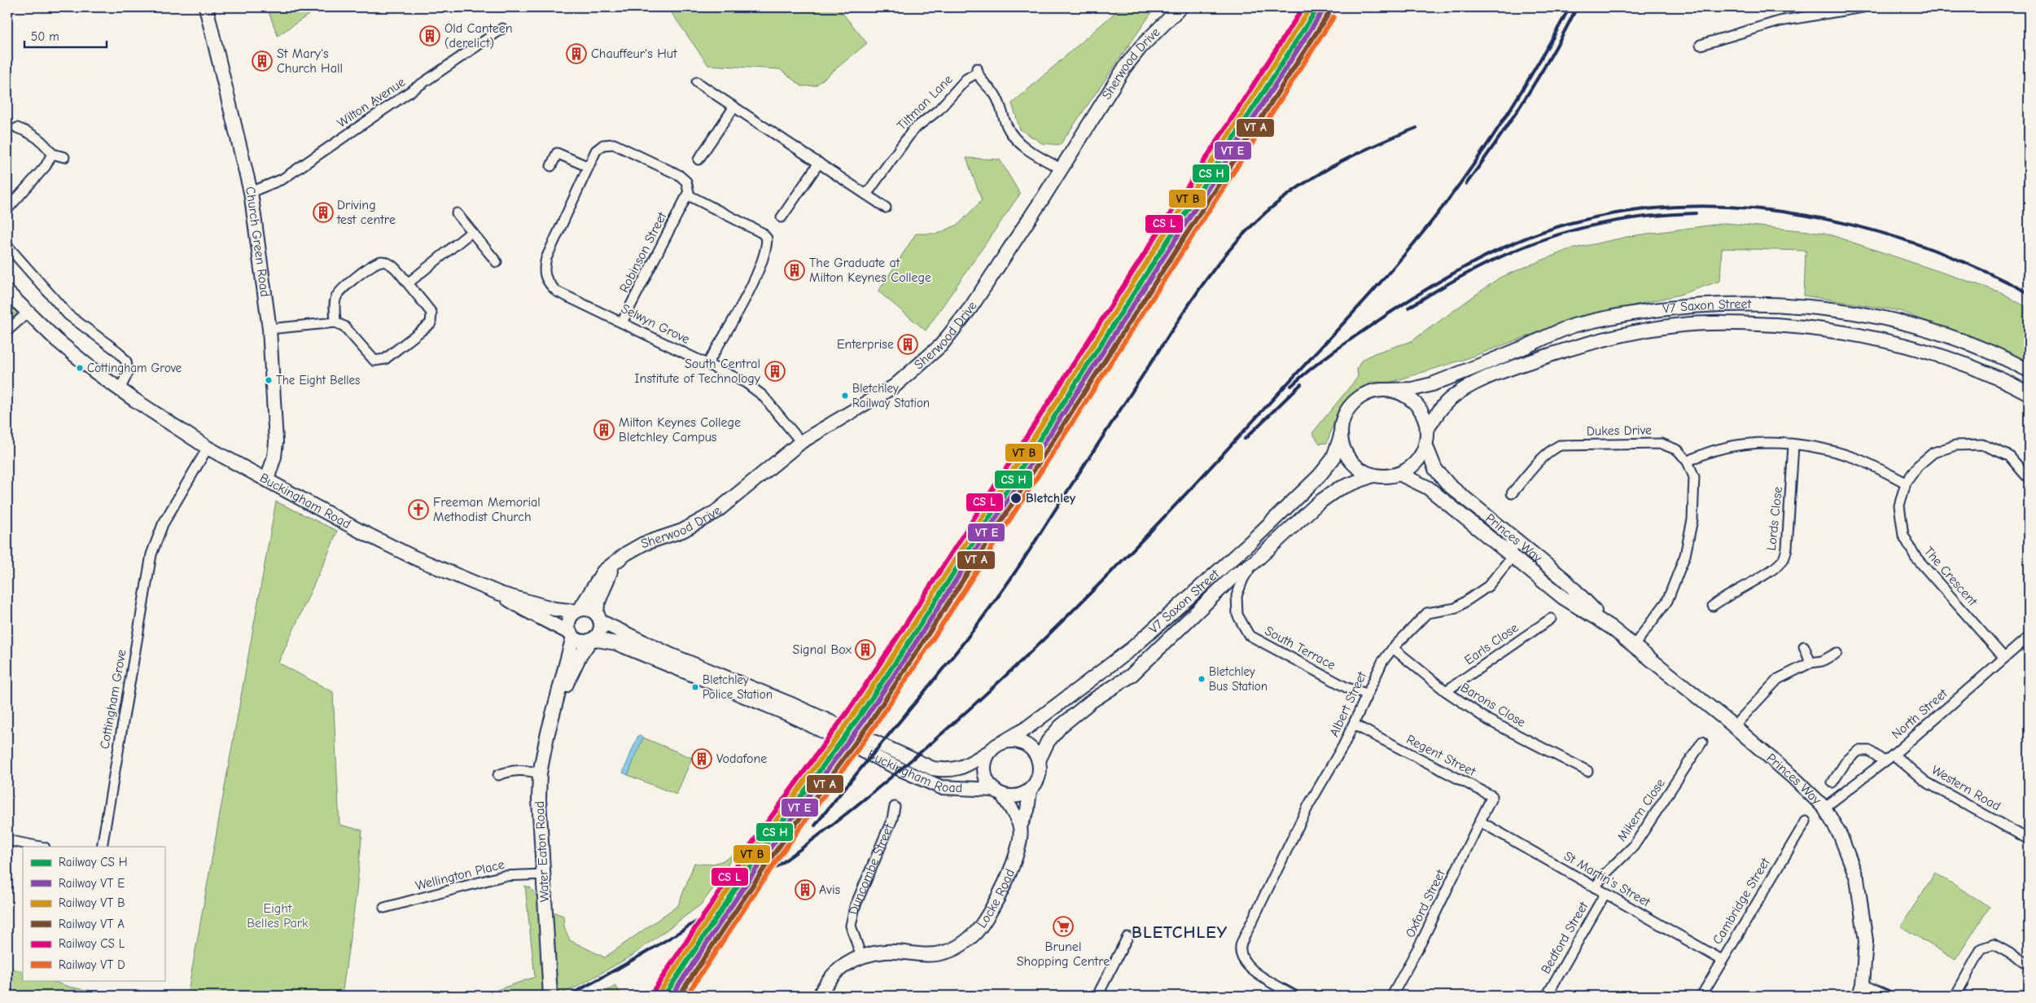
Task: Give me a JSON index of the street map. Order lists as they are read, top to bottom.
{
  "streets": {
    "main road": [
      "Sherwood Drive",
      "Church Green Road",
      "V7 Saxon Street",
      "Buckingham Road",
      "Princes Way",
      "Water Eaton Road",
      "Locke Road"
    ],
    "street": [
      "Wilton Avenue",
      "Tiltman Lane",
      "Robinson Street",
      "Selwyn Grove",
      "Dukes Drive",
      "Lords Close",
      "The Crescent",
      "Earls Close",
      "South Terrace",
      "Cottingham Grove",
      "Albert Street",
      "Barons Close",
      "North Street",
      "Regent Street",
      "Western Road",
      "Mikern Close",
      "Duncombe Street",
      "Wellington Place",
      "St Martin's Street",
      "Cambridge Street",
      "Oxford Street",
      "Bedford Street"
    ]
  },
  "crossings": [
    ["Sherwood Drive", "Tiltman Lane"],
    ["Sherwood Drive", "Selwyn Grove"],
    ["Sherwood Drive", "Buckingham Road"],
    ["Sherwood Drive", "Water Eaton Road"],
    ["Wilton Avenue", "Church Green Road"],
    ["Church Green Road", "Buckingham Road"],
    ["Robinson Street", "Selwyn Grove"],
    ["V7 Saxon Street", "Buckingham Road"],
    ["V7 Saxon Street", "Princes Way"],
    ["V7 Saxon Street", "South Terrace"],
    ["V7 Saxon Street", "Locke Road"],
    ["Dukes Drive", "Princes Way"],
    ["Buckingham Road", "Cottingham Grove"],
    ["Buckingham Road", "Water Eaton Road"],
    ["Buckingham Road", "Locke Road"],
    ["Princes Way", "Albert Street"],
    ["Princes Way", "North Street"],
    ["The Crescent", "North Street"],
    ["Earls Close", "Barons Close"],
    ["South Terrace", "Albert Street"],
    ["Albert Street", "Barons Close"],
    ["Albert Street", "Regent Street"],
    ["North Street", "Western Road"],
    ["Regent Street", "St Martin's Street"],
    ["Regent Street", "Oxford Street"],
    ["Mikern Close", "St Martin's Street"],
    ["Water Eaton Road", "Wellington Place"],
    ["Duncombe Street", "Locke Road"],
    ["St Martin's Street", "Cambridge Street"],
    ["St Martin's Street", "Oxford Street"],
    ["St Martin's Street", "Bedford Street"]
  ],
  "districts": ["BLETCHLEY"],
  "parks": ["Eight Belles Park"],
  "places": {
    "building": [
      "Old Canteen (derelict)",
      "Chauffeur's Hut",
      "St Mary's Church Hall",
      "Driving test centre",
      "The Graduate at Milton Keynes College",
      "Enterprise",
      "South Central Institute of Technology",
      "Milton Keynes College Bletchley Campus",
      "Signal Box",
      "Vodafone",
      "Avis"
    ],
    "other": [
      "Cottingham Grove",
      "The Eight Belles",
      "Bletchley Railway Station",
      "Bletchley",
      "Bletchley Bus Station",
      "Bletchley Police Station"
    ],
    "church": ["Freeman Memorial Methodist Church"],
    "supermarket": ["Brunel Shopping Centre"]
  },
  "legend": [
    "Railway CS H",
    "Railway VT E",
    "Railway VT B",
    "Railway VT A",
    "Railway CS L",
    "Railway VT D"
  ],
  "scale_bar": "50 m"
}
